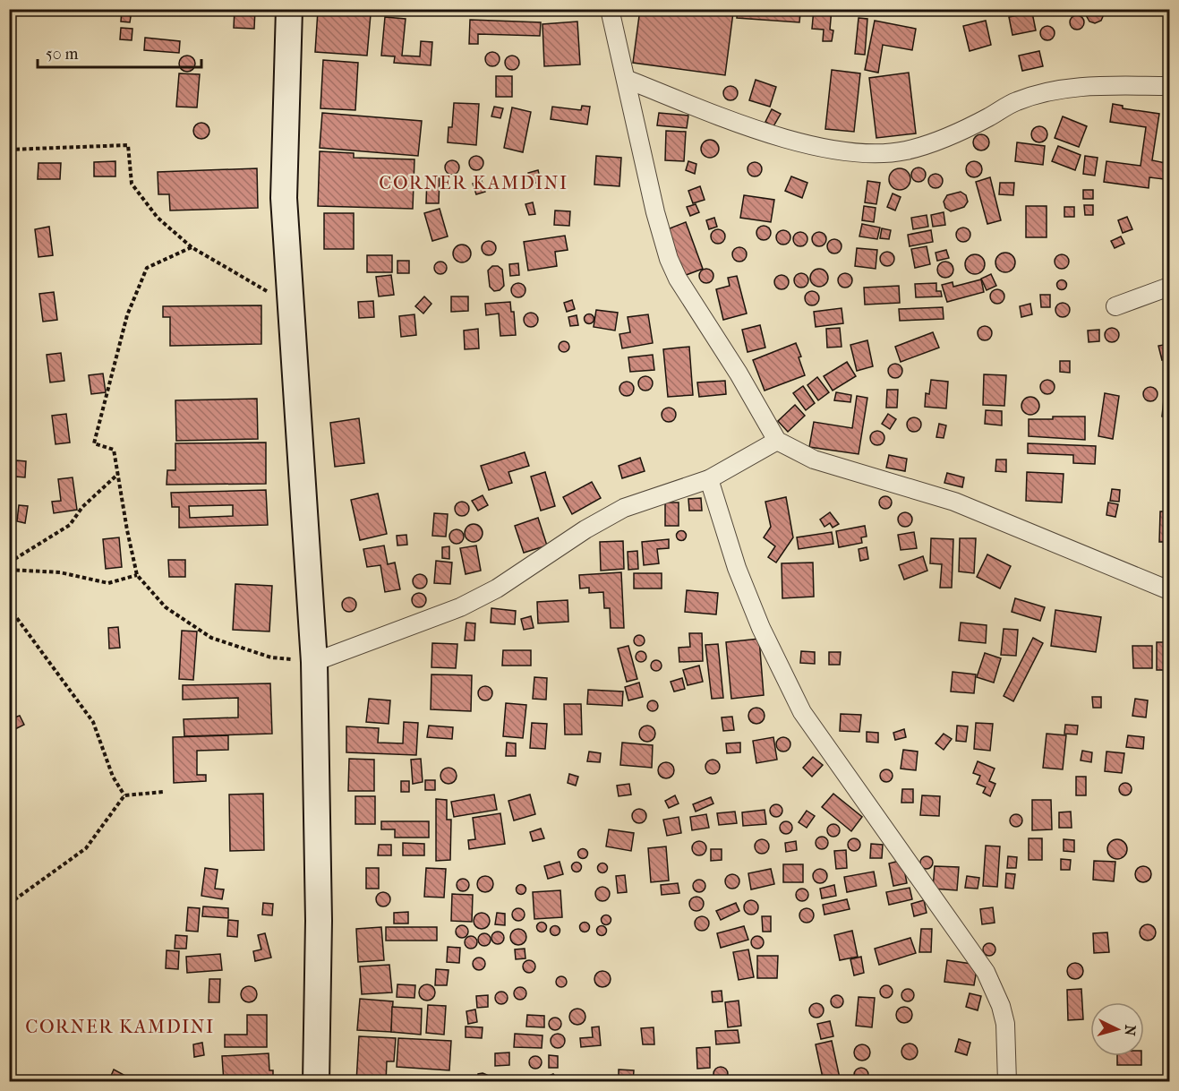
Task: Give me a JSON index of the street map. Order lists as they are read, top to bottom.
{
  "districts": ["CORNER KAMDINI", "CORNER KAMDINI"],
  "scale_bar": "50 m",
  "north": "right"
}
